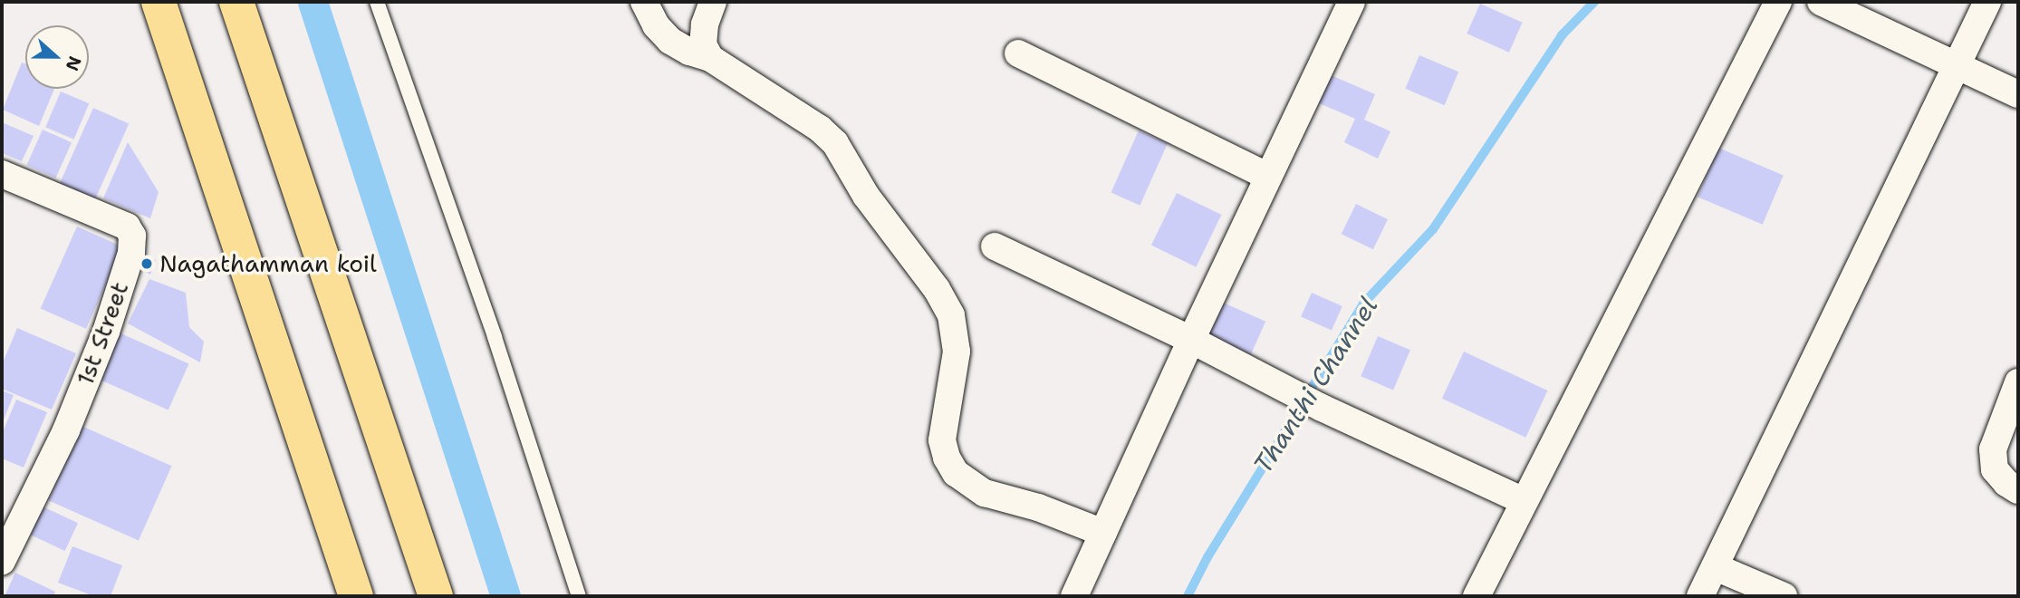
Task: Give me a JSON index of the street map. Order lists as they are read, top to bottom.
{
  "streets": {
    "street": ["1st Street"]
  },
  "water": ["Thanthi Channel"],
  "places": ["Nagathamman koil"],
  "north": "right"
}
